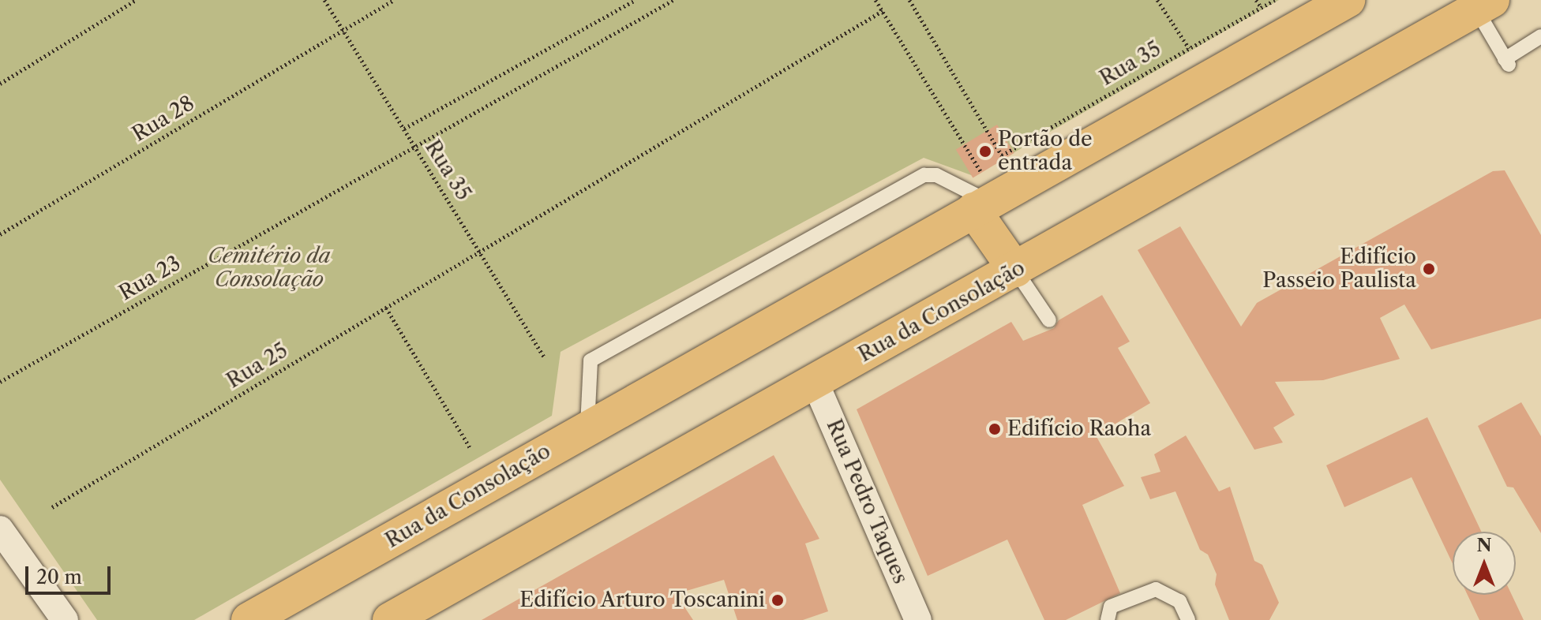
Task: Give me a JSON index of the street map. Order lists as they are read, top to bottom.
{
  "streets": {
    "main road": ["Rua da Consolação"],
    "street": ["Rua Pedro Taques"],
    "path": [
      "Rua 35",
      "Rua 28",
      "Rua 23",
      "Rua 25"
    ]
  },
  "crossings": [
    ["Rua 35", "Rua 28"],
    ["Rua 35", "Rua 23"],
    ["Rua 35", "Rua 25"],
    ["Rua da Consolação", "Rua Pedro Taques"]
  ],
  "parks": ["Cemitério da Consolação"],
  "places": [
    "Portão de entrada",
    "Edifício Passeio Paulista",
    "Edifício Raoha",
    "Edifício Arturo Toscanini"
  ],
  "scale_bar": "20 m",
  "north": "top"
}
